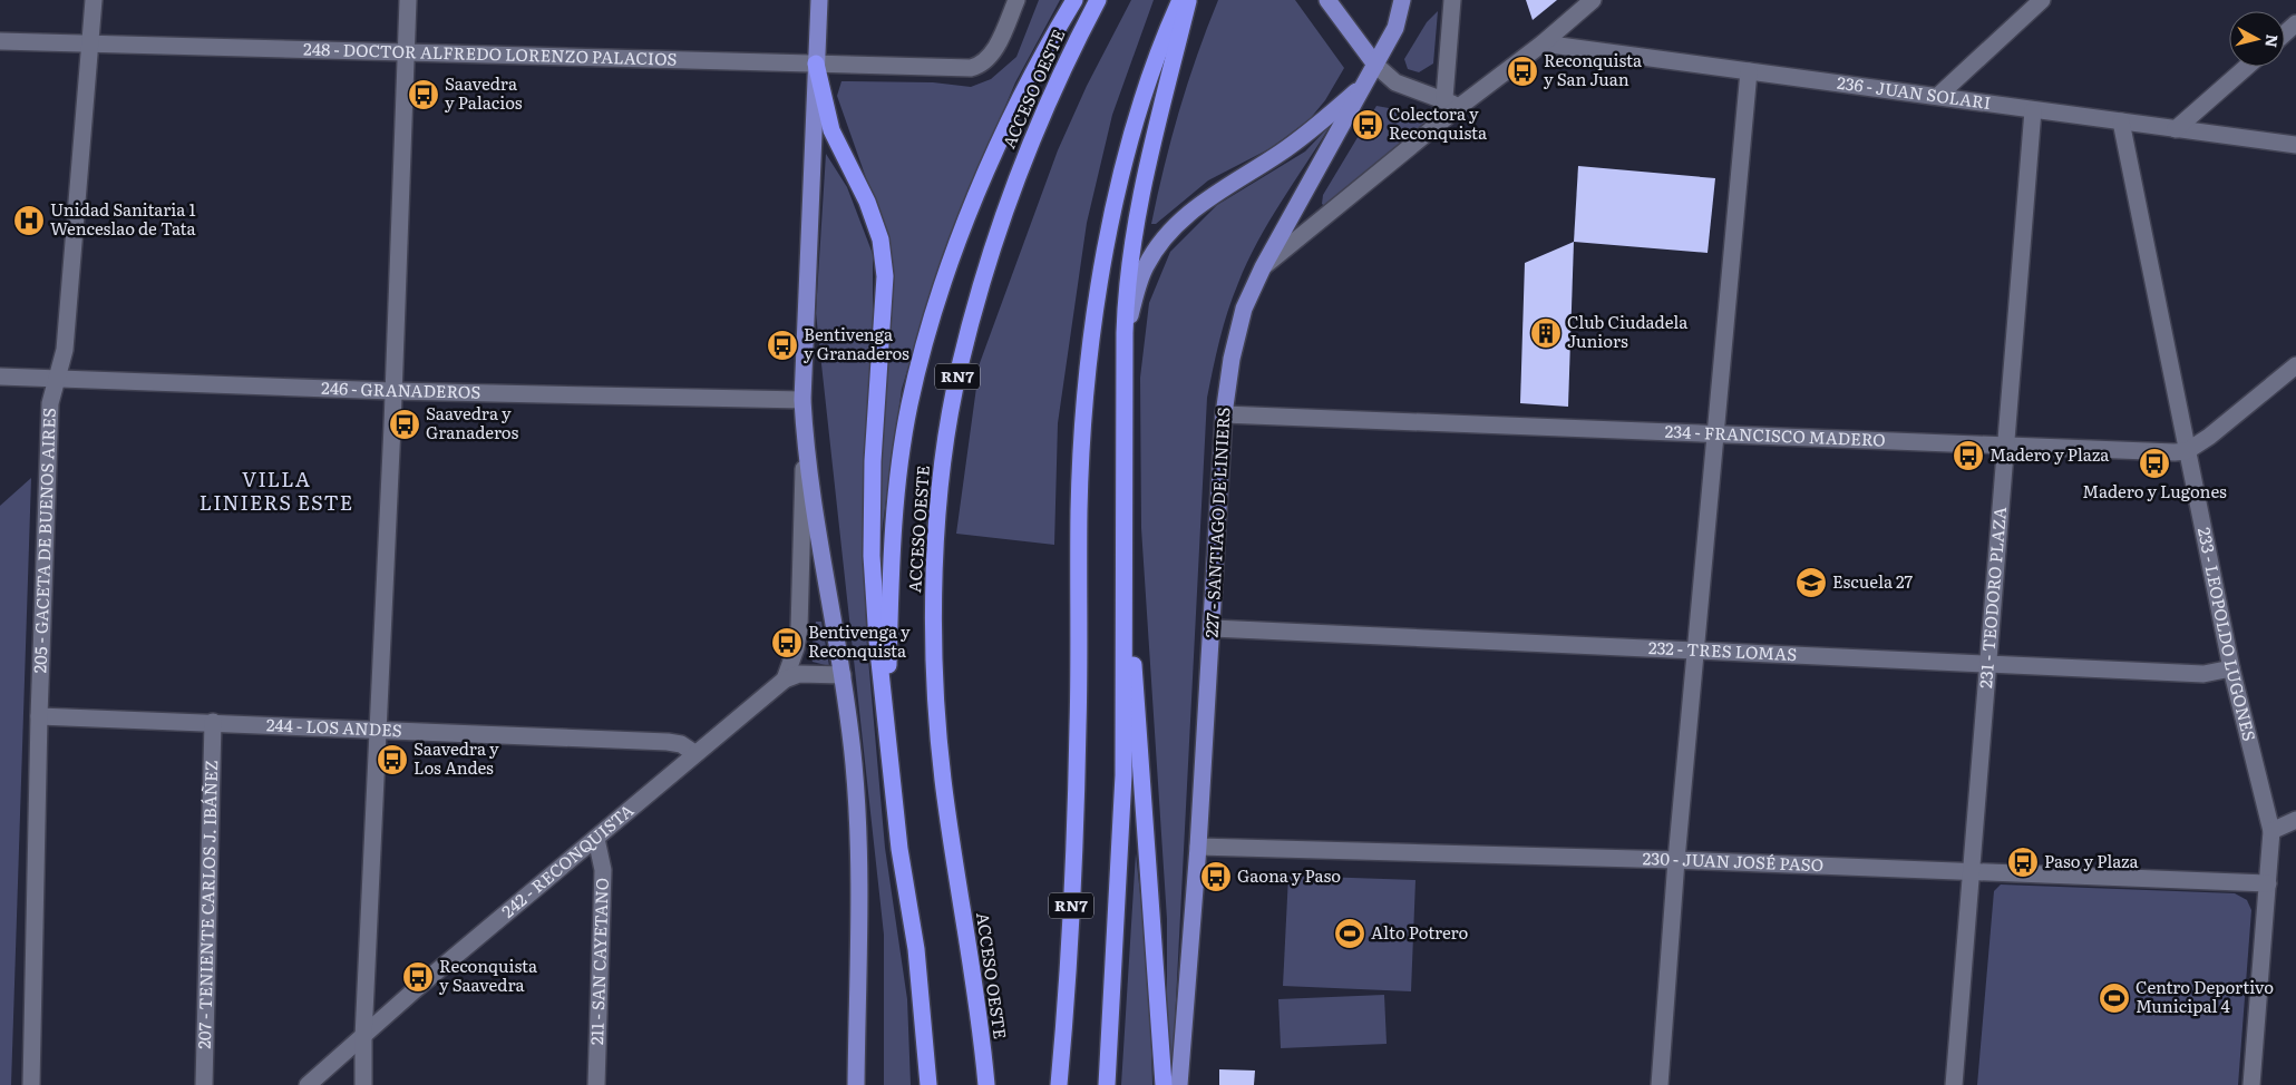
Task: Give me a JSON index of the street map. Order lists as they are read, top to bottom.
{
  "streets": {
    "highway": ["ACCESO OESTE", "RN7"],
    "main road": ["227 - SANTIAGO DE LINIERS"],
    "street": [
      "248 - DOCTOR ALFREDO LORENZO PALACIOS",
      "236 - JUAN SOLARI",
      "246 - GRANADEROS",
      "234 - FRANCISCO MADERO",
      "205 - GACETA DE BUENOS AIRES",
      "231 - TEODORO PLAZA",
      "233 - LEOPOLDO LUGONES",
      "232 - TRES LOMAS",
      "244 - LOS ANDES",
      "242 - RECONQUISTA",
      "230 - JUAN JOSÉ PASO",
      "207 - TENIENTE CARLOS J. IBÁÑEZ",
      "211 - SAN CAYETANO"
    ]
  },
  "crossings": [
    ["248 - DOCTOR ALFREDO LORENZO PALACIOS", "205 - GACETA DE BUENOS AIRES"],
    ["236 - JUAN SOLARI", "231 - TEODORO PLAZA"],
    ["236 - JUAN SOLARI", "233 - LEOPOLDO LUGONES"],
    ["246 - GRANADEROS", "205 - GACETA DE BUENOS AIRES"],
    ["234 - FRANCISCO MADERO", "227 - SANTIAGO DE LINIERS"],
    ["234 - FRANCISCO MADERO", "231 - TEODORO PLAZA"],
    ["234 - FRANCISCO MADERO", "233 - LEOPOLDO LUGONES"],
    ["227 - SANTIAGO DE LINIERS", "232 - TRES LOMAS"],
    ["227 - SANTIAGO DE LINIERS", "230 - JUAN JOSÉ PASO"],
    ["205 - GACETA DE BUENOS AIRES", "244 - LOS ANDES"],
    ["231 - TEODORO PLAZA", "232 - TRES LOMAS"],
    ["231 - TEODORO PLAZA", "230 - JUAN JOSÉ PASO"],
    ["233 - LEOPOLDO LUGONES", "232 - TRES LOMAS"],
    ["233 - LEOPOLDO LUGONES", "230 - JUAN JOSÉ PASO"],
    ["244 - LOS ANDES", "242 - RECONQUISTA"],
    ["244 - LOS ANDES", "207 - TENIENTE CARLOS J. IBÁÑEZ"],
    ["242 - RECONQUISTA", "211 - SAN CAYETANO"]
  ],
  "districts": ["VILLA LINIERS ESTE"],
  "places": {
    "bus stop": [
      "Reconquista y San Juan",
      "Saavedra y Palacios",
      "Colectora y Reconquista",
      "Bentivenga y Granaderos",
      "Saavedra y Granaderos",
      "Madero y Plaza",
      "Madero y Lugones",
      "Bentivenga y Reconquista",
      "Saavedra y Los Andes",
      "Paso y Plaza",
      "Gaona y Paso",
      "Reconquista y Saavedra"
    ],
    "hospital": ["Unidad Sanitaria 1 Wenceslao de Tata"],
    "building": ["Club Ciudadela Juniors"],
    "school or university": ["Escuela 27"],
    "sports": ["Alto Potrero", "Centro Deportivo Municipal 4"]
  },
  "north": "right"
}
